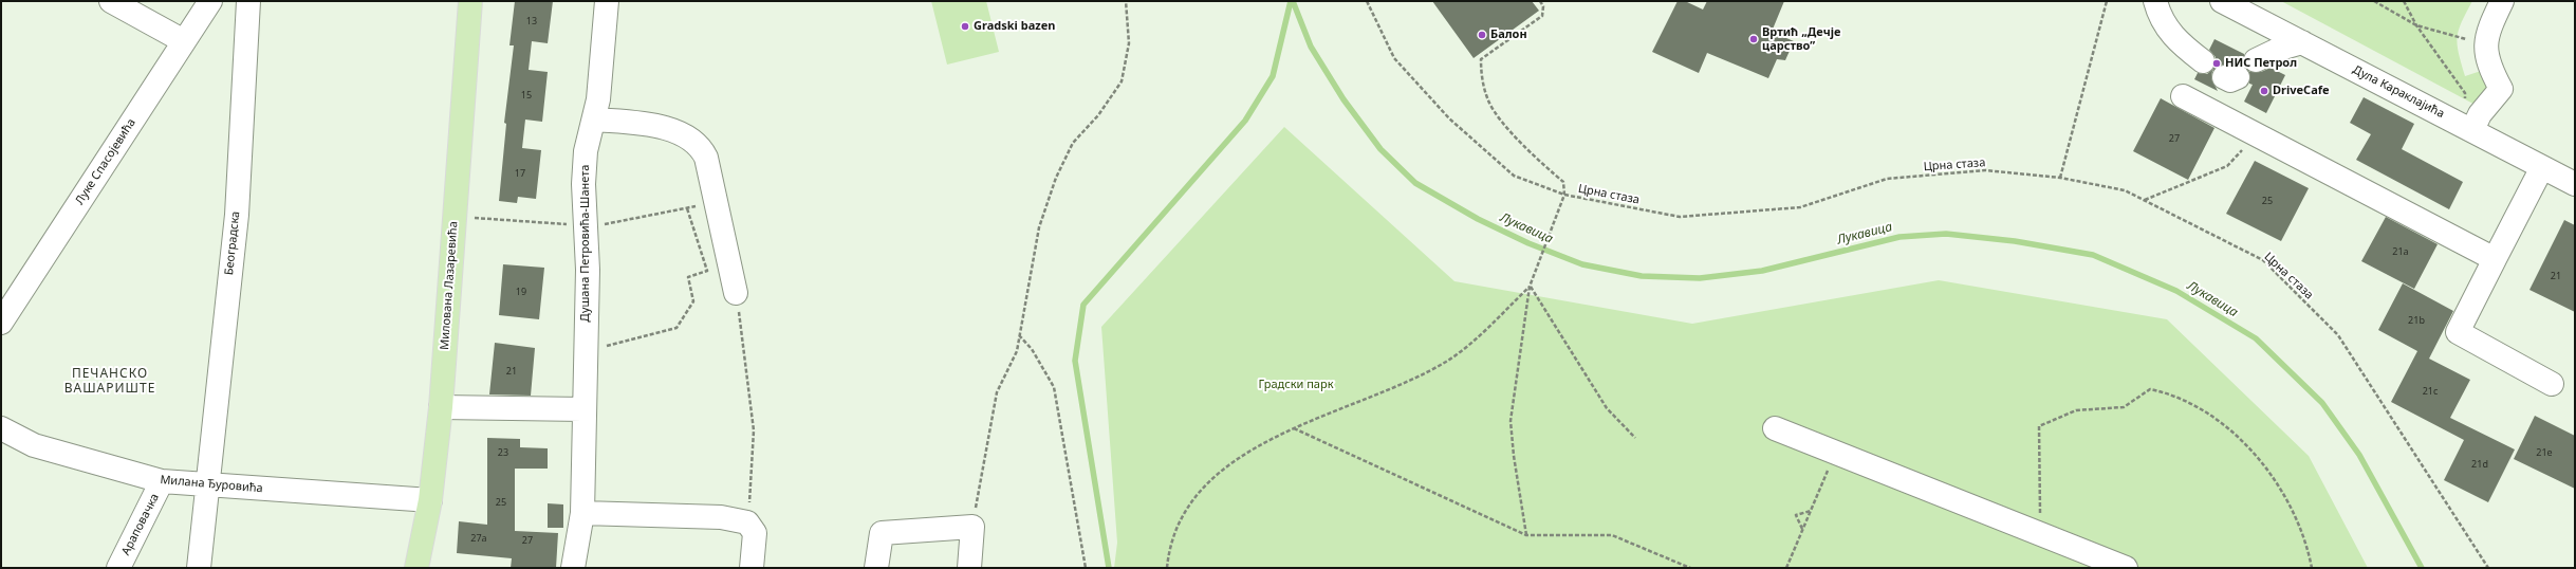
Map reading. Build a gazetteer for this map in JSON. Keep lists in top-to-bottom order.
{
  "streets": {
    "main road": ["Милована Лазаревића"],
    "street": [
      "Дула Караклајића",
      "Луке Спасојевића",
      "Београдска",
      "Душана Петровића-Шанета",
      "Милана Ђуровића",
      "Араповачка"
    ],
    "path": ["Црна стаза"]
  },
  "crossings": [
    ["Београдска", "Милана Ђуровића"],
    ["Милована Лазаревића", "Милана Ђуровића"],
    ["Милана Ђуровића", "Араповачка"]
  ],
  "districts": ["ПЕЧАНСКО ВАШАРИШТЕ"],
  "water": ["Лукавица"],
  "parks": ["Градски парк"],
  "places": [
    "Gradski bazen",
    "Балон",
    "Вртић „Дечје царство”",
    "НИС Петрол",
    "DriveCafe"
  ],
  "house_numbers": [
    "13",
    "15",
    "27",
    "17",
    "25",
    "21a",
    "21",
    "19",
    "21b",
    "21",
    "21c",
    "23",
    "21e",
    "21d",
    "25",
    "27a",
    "27"
  ]
}
